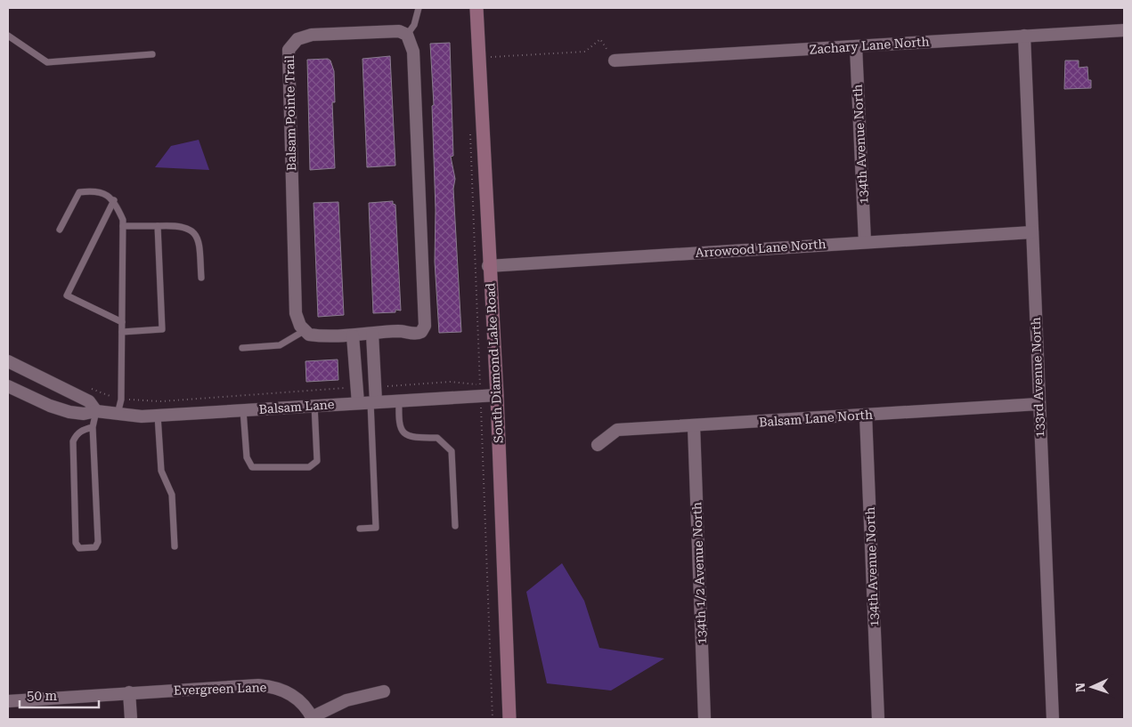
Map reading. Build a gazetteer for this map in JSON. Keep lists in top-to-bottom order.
{
  "streets": {
    "street": [
      "Zachary Lane North",
      "Balsam Pointe Trail",
      "134th Avenue North",
      "Arrowood Lane North",
      "South Diamond Lake Road",
      "133rd Avenue North",
      "Balsam Lane",
      "Balsam Lane North",
      "134th 1/2 Avenue North",
      "Evergreen Lane"
    ]
  },
  "crossings": [
    ["Zachary Lane North", "134th Avenue North"],
    ["Zachary Lane North", "133rd Avenue North"],
    ["134th Avenue North", "Arrowood Lane North"],
    ["134th Avenue North", "Balsam Lane North"],
    ["Arrowood Lane North", "South Diamond Lake Road"],
    ["Arrowood Lane North", "133rd Avenue North"],
    ["South Diamond Lake Road", "Balsam Lane"],
    ["133rd Avenue North", "Balsam Lane North"],
    ["Balsam Lane North", "134th 1/2 Avenue North"]
  ],
  "scale_bar": "50 m",
  "north": "left"
}
